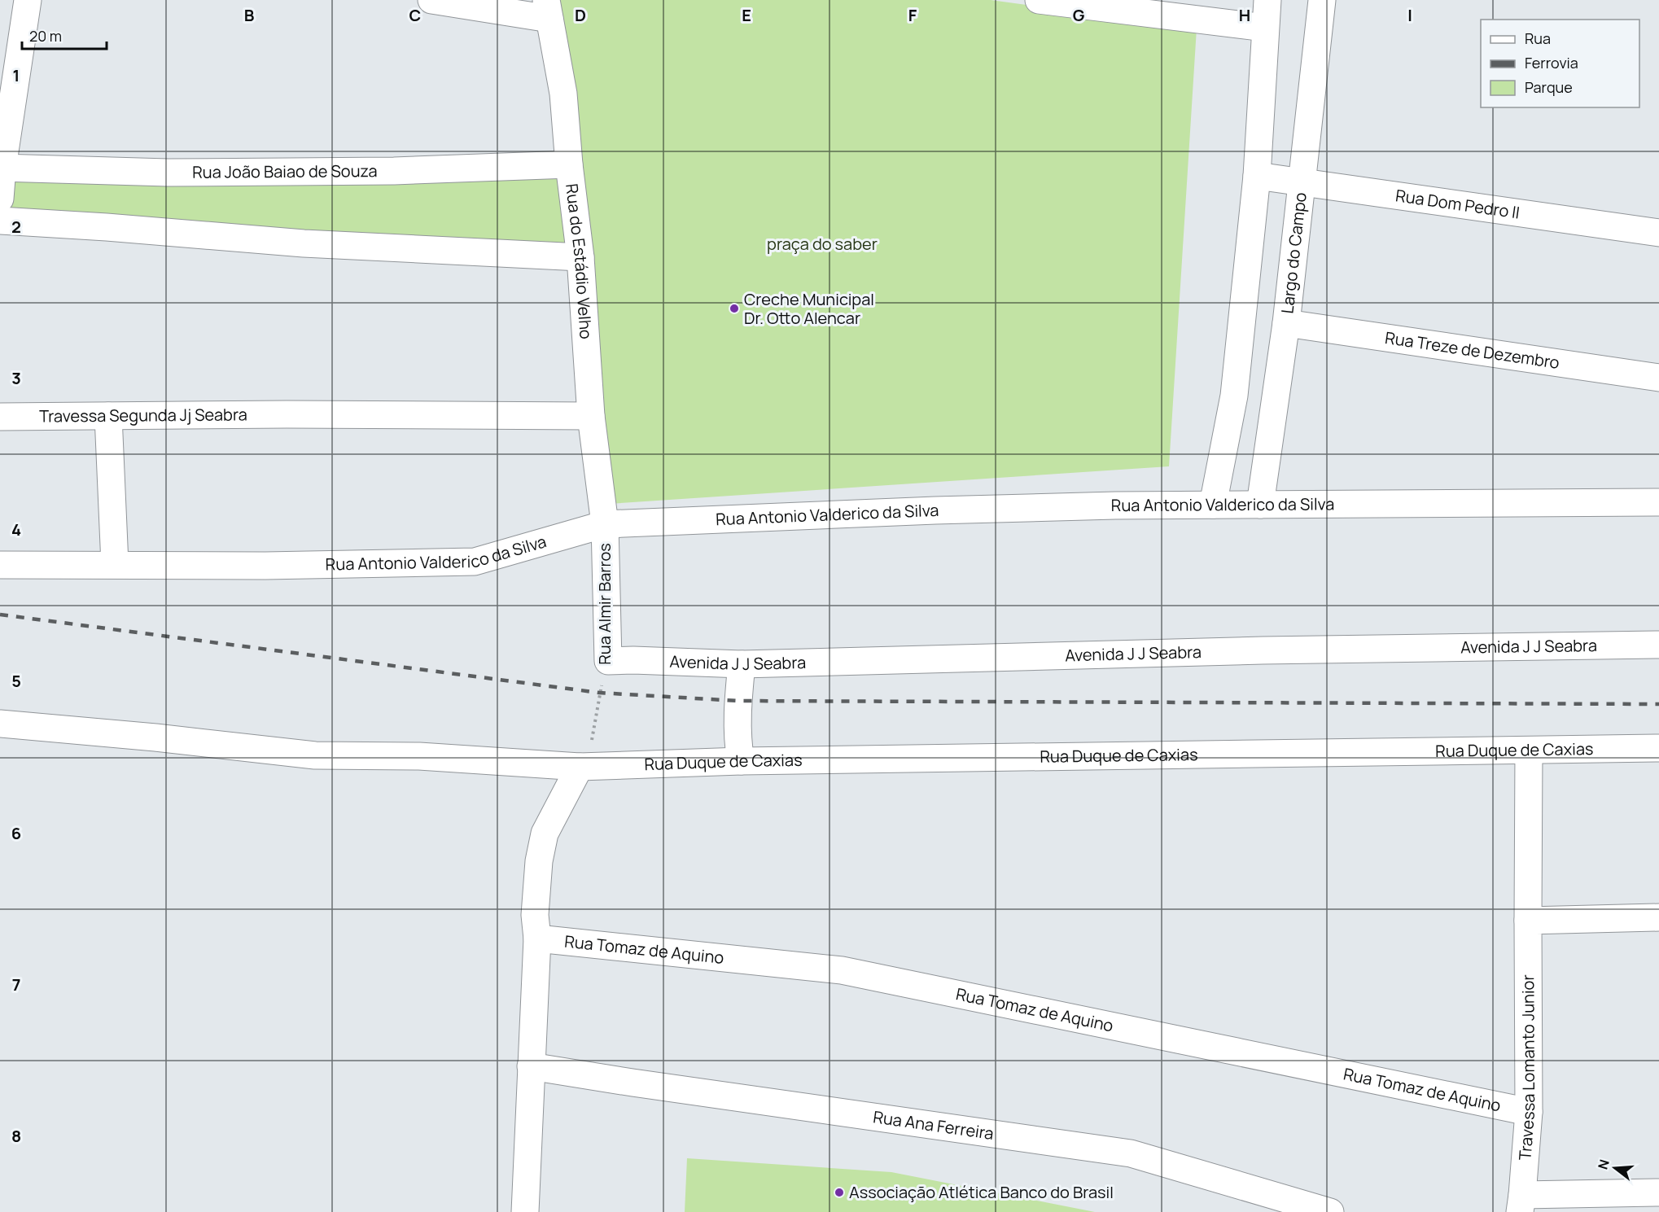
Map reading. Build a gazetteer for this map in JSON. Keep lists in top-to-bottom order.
{
  "streets": {
    "street": [
      "Rua João Baiao de Souza",
      "Rua Dom Pedro II",
      "Largo do Campo",
      "Rua do Estádio Velho",
      "Rua Treze de Dezembro",
      "Travessa Segunda Jj Seabra",
      "Rua Antonio Valderico da Silva",
      "Rua Almir Barros",
      "Avenida J J Seabra",
      "Rua Duque de Caxias",
      "Rua Tomaz de Aquino",
      "Travessa Lomanto Junior",
      "Rua Ana Ferreira"
    ]
  },
  "crossings": [
    ["Rua João Baiao de Souza", "Rua do Estádio Velho"],
    ["Rua Dom Pedro II", "Largo do Campo"],
    ["Largo do Campo", "Rua Treze de Dezembro"],
    ["Largo do Campo", "Rua Antonio Valderico da Silva"],
    ["Rua do Estádio Velho", "Travessa Segunda Jj Seabra"],
    ["Rua do Estádio Velho", "Rua Antonio Valderico da Silva"],
    ["Rua do Estádio Velho", "Rua Almir Barros"],
    ["Rua Antonio Valderico da Silva", "Rua Almir Barros"],
    ["Rua Almir Barros", "Avenida J J Seabra"],
    ["Rua Almir Barros", "Rua Duque de Caxias"],
    ["Rua Duque de Caxias", "Travessa Lomanto Junior"],
    ["Rua Tomaz de Aquino", "Travessa Lomanto Junior"]
  ],
  "parks": ["praça do saber"],
  "places": ["Creche Municipal Dr. Otto Alencar", "Associação Atlética Banco do Brasil"],
  "legend": ["Rua", "Ferrovia", "Parque"],
  "scale_bar": "20 m",
  "north": "left",
  "grid": {
    "columns": [
      "B",
      "C",
      "D",
      "E",
      "F",
      "G",
      "H",
      "I"
    ],
    "rows": [
      "1",
      "2",
      "3",
      "4",
      "5",
      "6",
      "7",
      "8"
    ]
  }
}
